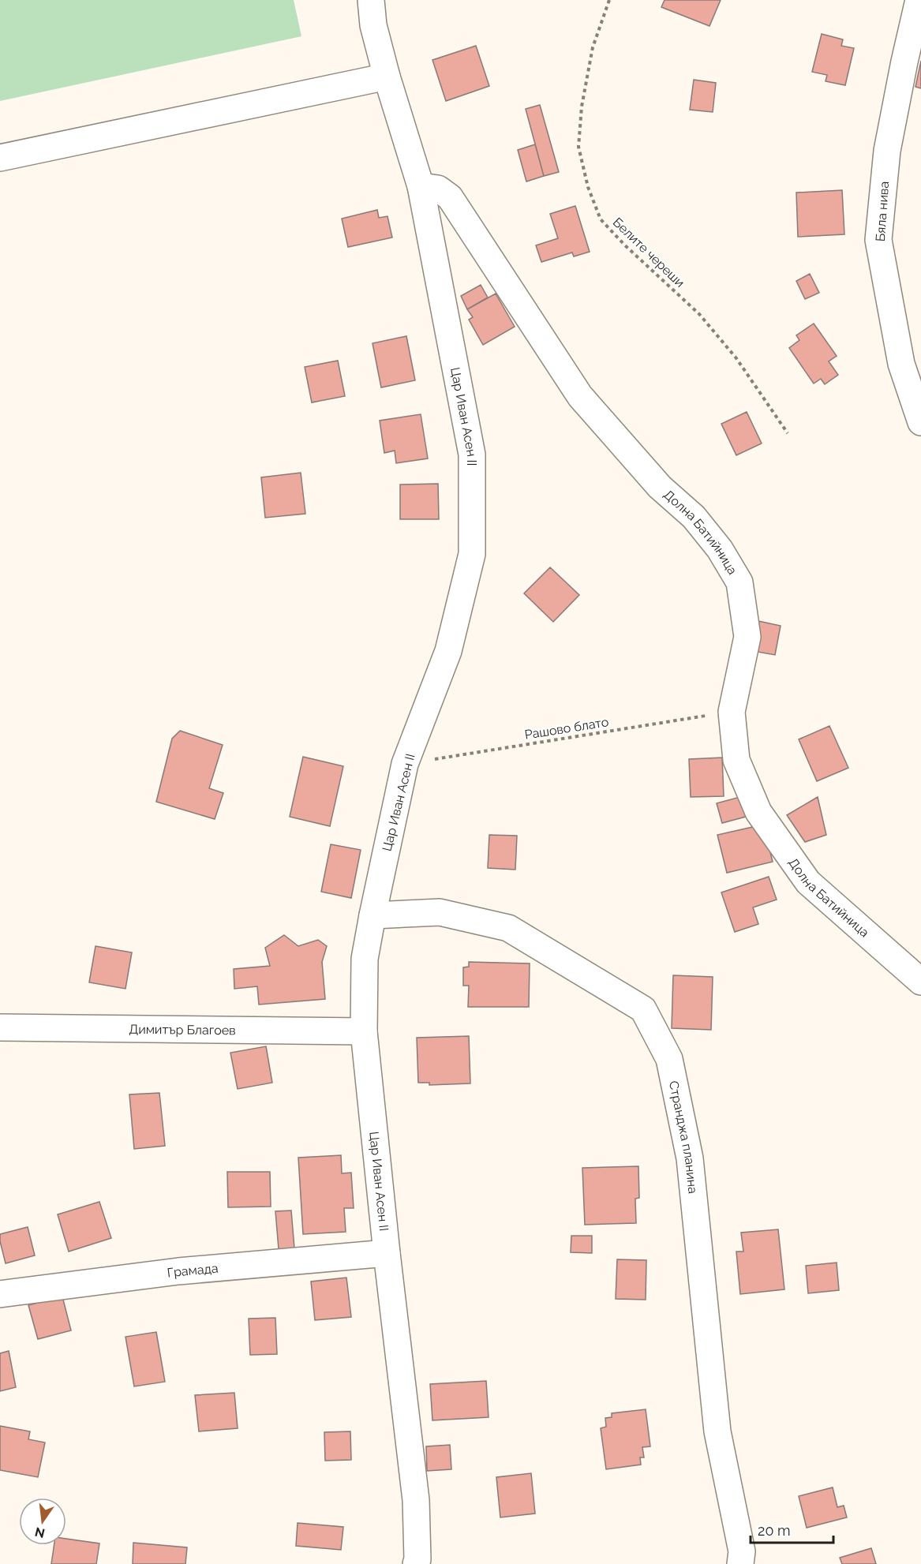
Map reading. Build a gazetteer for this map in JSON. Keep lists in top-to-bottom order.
{
  "streets": {
    "street": [
      "Бяла нива",
      "Цар Иван Асен II",
      "Долна Батийница",
      "Димитър Благоев",
      "Странджа планина",
      "Грамада"
    ],
    "path": ["Белите череши", "Рашово блато"]
  },
  "crossings": [
    ["Цар Иван Асен II", "Долна Батийница"],
    ["Цар Иван Асен II", "Рашово блато"],
    ["Цар Иван Асен II", "Димитър Благоев"],
    ["Цар Иван Асен II", "Странджа планина"],
    ["Цар Иван Асен II", "Грамада"],
    ["Долна Батийница", "Рашово блато"]
  ],
  "scale_bar": "20 m",
  "north": "bottom"
}
